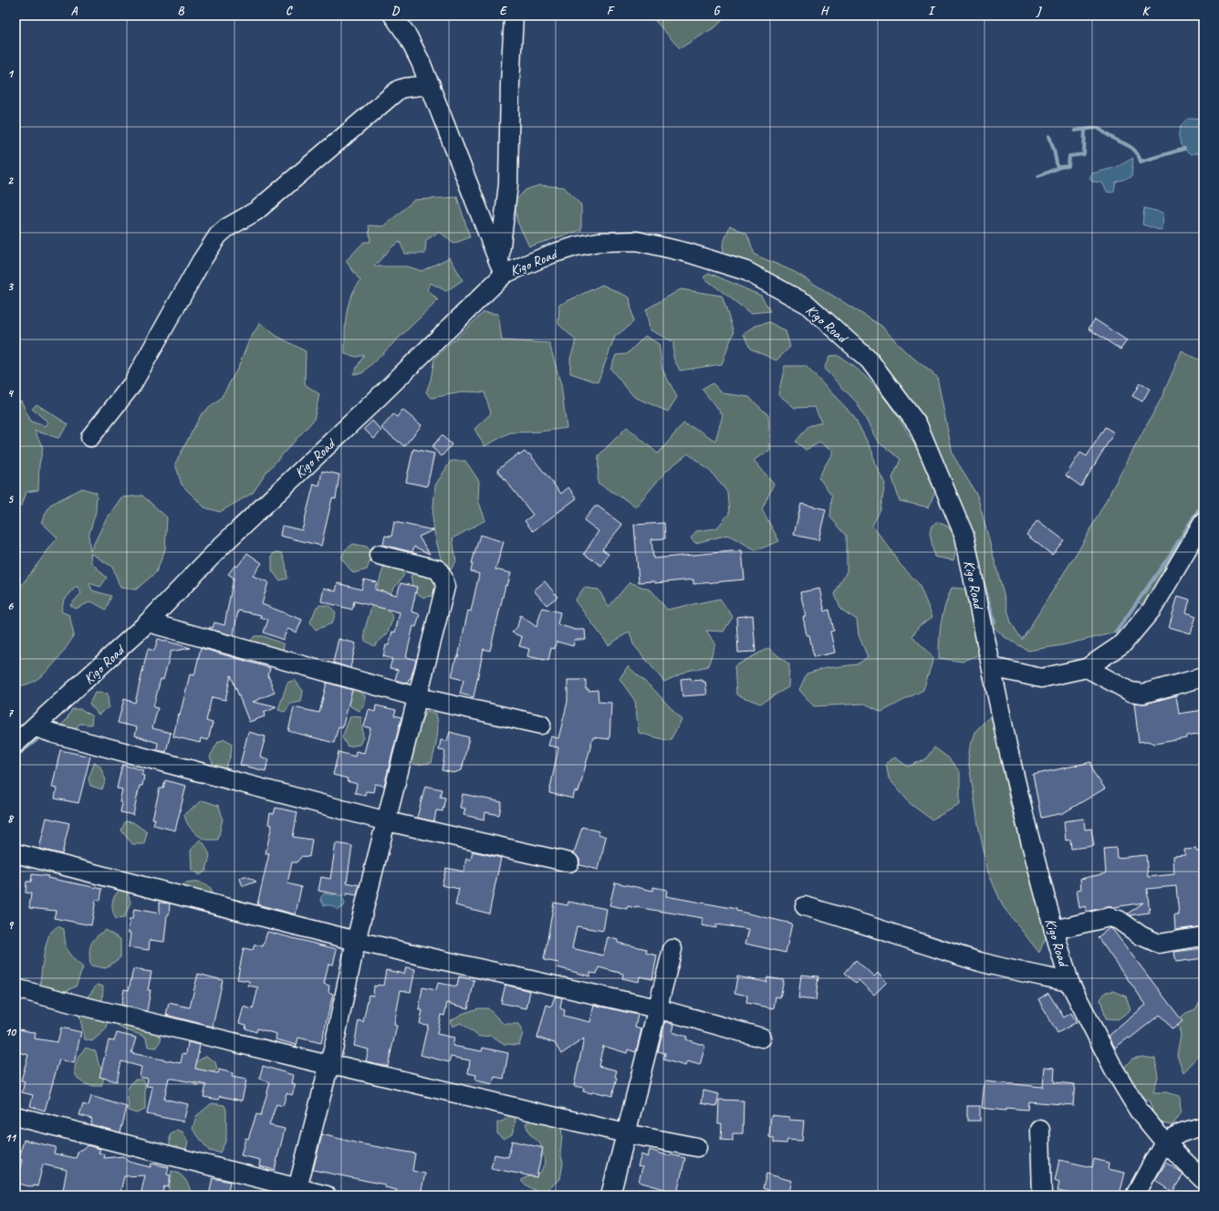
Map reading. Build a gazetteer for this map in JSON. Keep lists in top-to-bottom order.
{
  "streets": {
    "street": ["Kigo Road"]
  },
  "grid": {
    "columns": [
      "A",
      "B",
      "C",
      "D",
      "E",
      "F",
      "G",
      "H",
      "I",
      "J",
      "K"
    ],
    "rows": [
      "1",
      "2",
      "3",
      "4",
      "5",
      "6",
      "7",
      "8",
      "9",
      "10",
      "11"
    ]
  }
}
